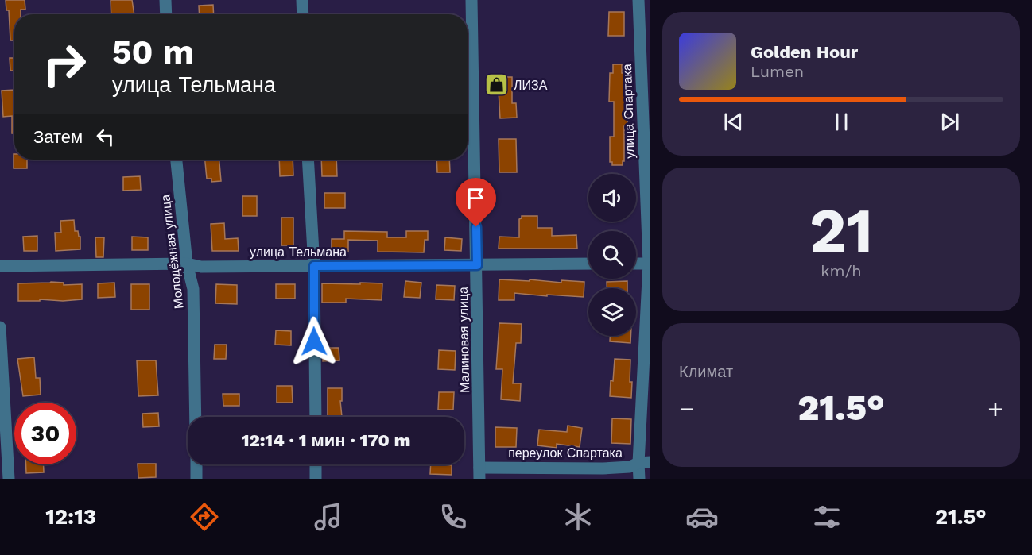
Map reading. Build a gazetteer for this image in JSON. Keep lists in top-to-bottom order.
{
  "streets": {
    "street": [
      "улица Спартака",
      "Молодёжная улица",
      "улица Тельмана",
      "Малиновая улица",
      "переулок Спартака"
    ]
  },
  "crossings": [
    ["улица Спартака", "переулок Спартака"],
    ["Молодёжная улица", "улица Тельмана"],
    ["улица Тельмана", "Малиновая улица"],
    ["Малиновая улица", "переулок Спартака"]
  ],
  "places": {
    "shop": ["ЛИЗА"]
  },
  "page": {
    "turn": ["50 m", "улица Тельмана"],
    "song": ["Golden Hour", "Lumen"],
    "then": "Затем",
    "tile": [
      ["21", "km/h"],
      "Климат"
    ],
    "heat": ["−", "21.5°", "+"],
    "limit": "30",
    "trip": "12:14 · 1 мин · 170 m",
    "tabs": ["12:13", "21.5°"]
  }
}
